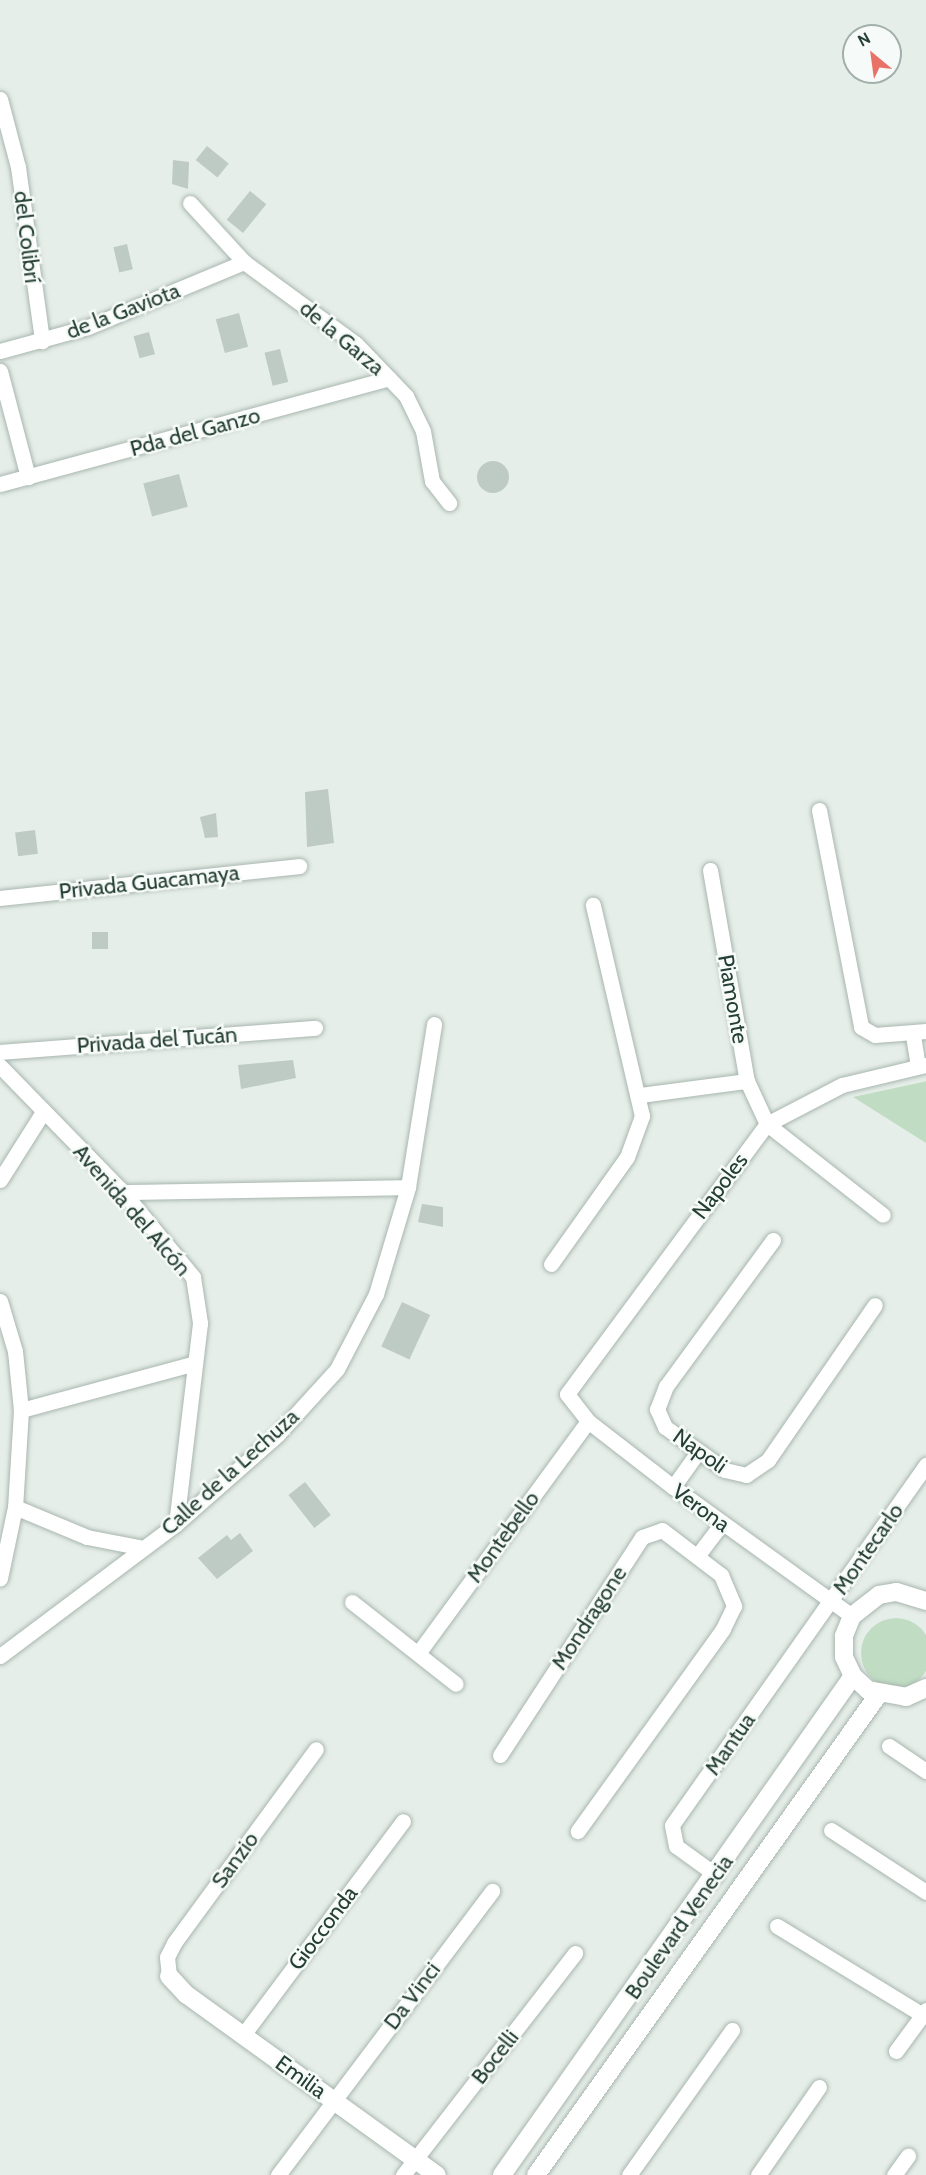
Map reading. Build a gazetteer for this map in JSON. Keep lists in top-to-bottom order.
{
  "streets": {
    "street": [
      "del Colibrí",
      "de la Gaviota",
      "de la Garza",
      "Pda del Ganzo",
      "Privada Guacamaya",
      "Piamonte",
      "Privada del Tucán",
      "Napoles",
      "Avenida del Alcón",
      "Napoli",
      "Calle de la Lechuza",
      "Verona",
      "Montebello",
      "Montecarlo",
      "Mondragone",
      "Mantua",
      "Sanzio",
      "Boulevard Venecia",
      "Giocconda",
      "Da Vinci",
      "Bocelli",
      "Emilia"
    ]
  },
  "crossings": [
    ["del Colibrí", "de la Gaviota"],
    ["de la Gaviota", "de la Garza"],
    ["de la Garza", "Pda del Ganzo"],
    ["Piamonte", "Napoles"],
    ["Napoles", "Verona"],
    ["Avenida del Alcón", "Calle de la Lechuza"],
    ["Verona", "Montebello"],
    ["Verona", "Montecarlo"],
    ["Verona", "Mantua"],
    ["Montecarlo", "Mantua"],
    ["Mantua", "Boulevard Venecia"],
    ["Sanzio", "Emilia"],
    ["Giocconda", "Emilia"],
    ["Da Vinci", "Emilia"],
    ["Bocelli", "Emilia"]
  ],
  "north": "top left"
}
